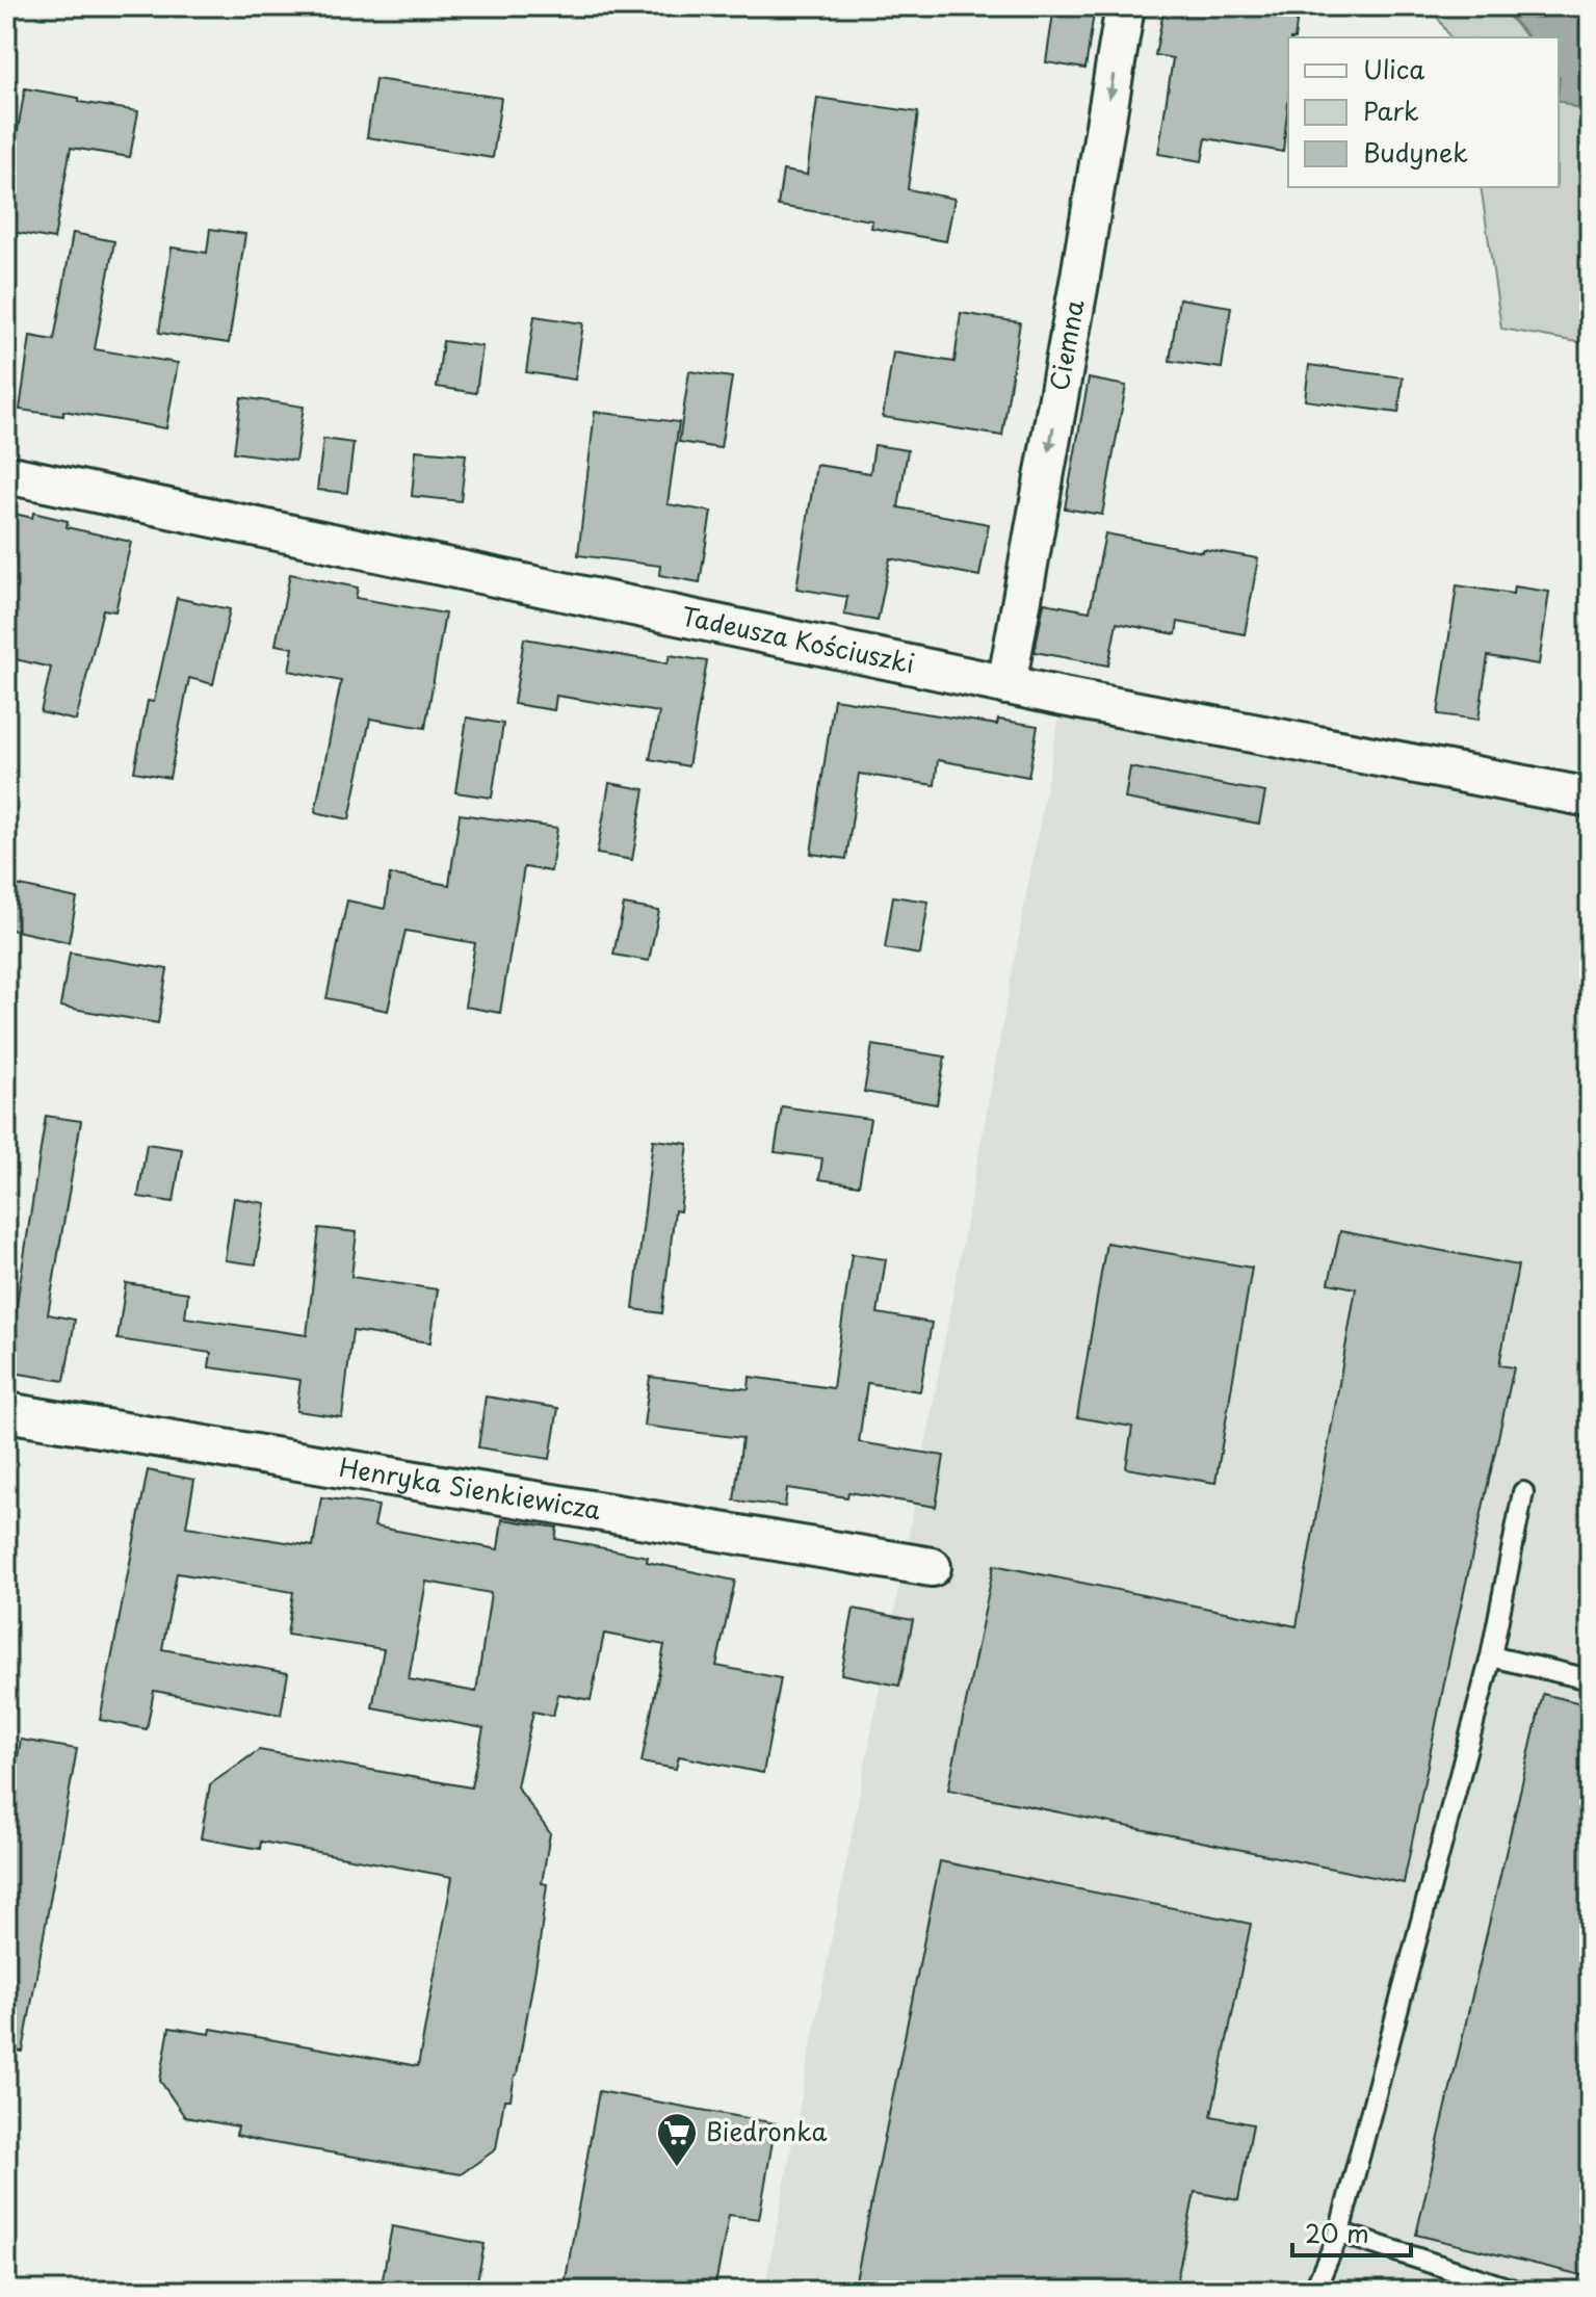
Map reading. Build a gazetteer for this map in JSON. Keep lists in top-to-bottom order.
{
  "streets": {
    "street": ["Ciemna", "Tadeusza Kościuszki", "Henryka Sienkiewicza"]
  },
  "crossings": [
    ["Ciemna", "Tadeusza Kościuszki"]
  ],
  "one_way": ["Ciemna"],
  "places": {
    "supermarket": ["Biedronka"]
  },
  "legend": ["Ulica", "Park", "Budynek"],
  "scale_bar": "20 m"
}
